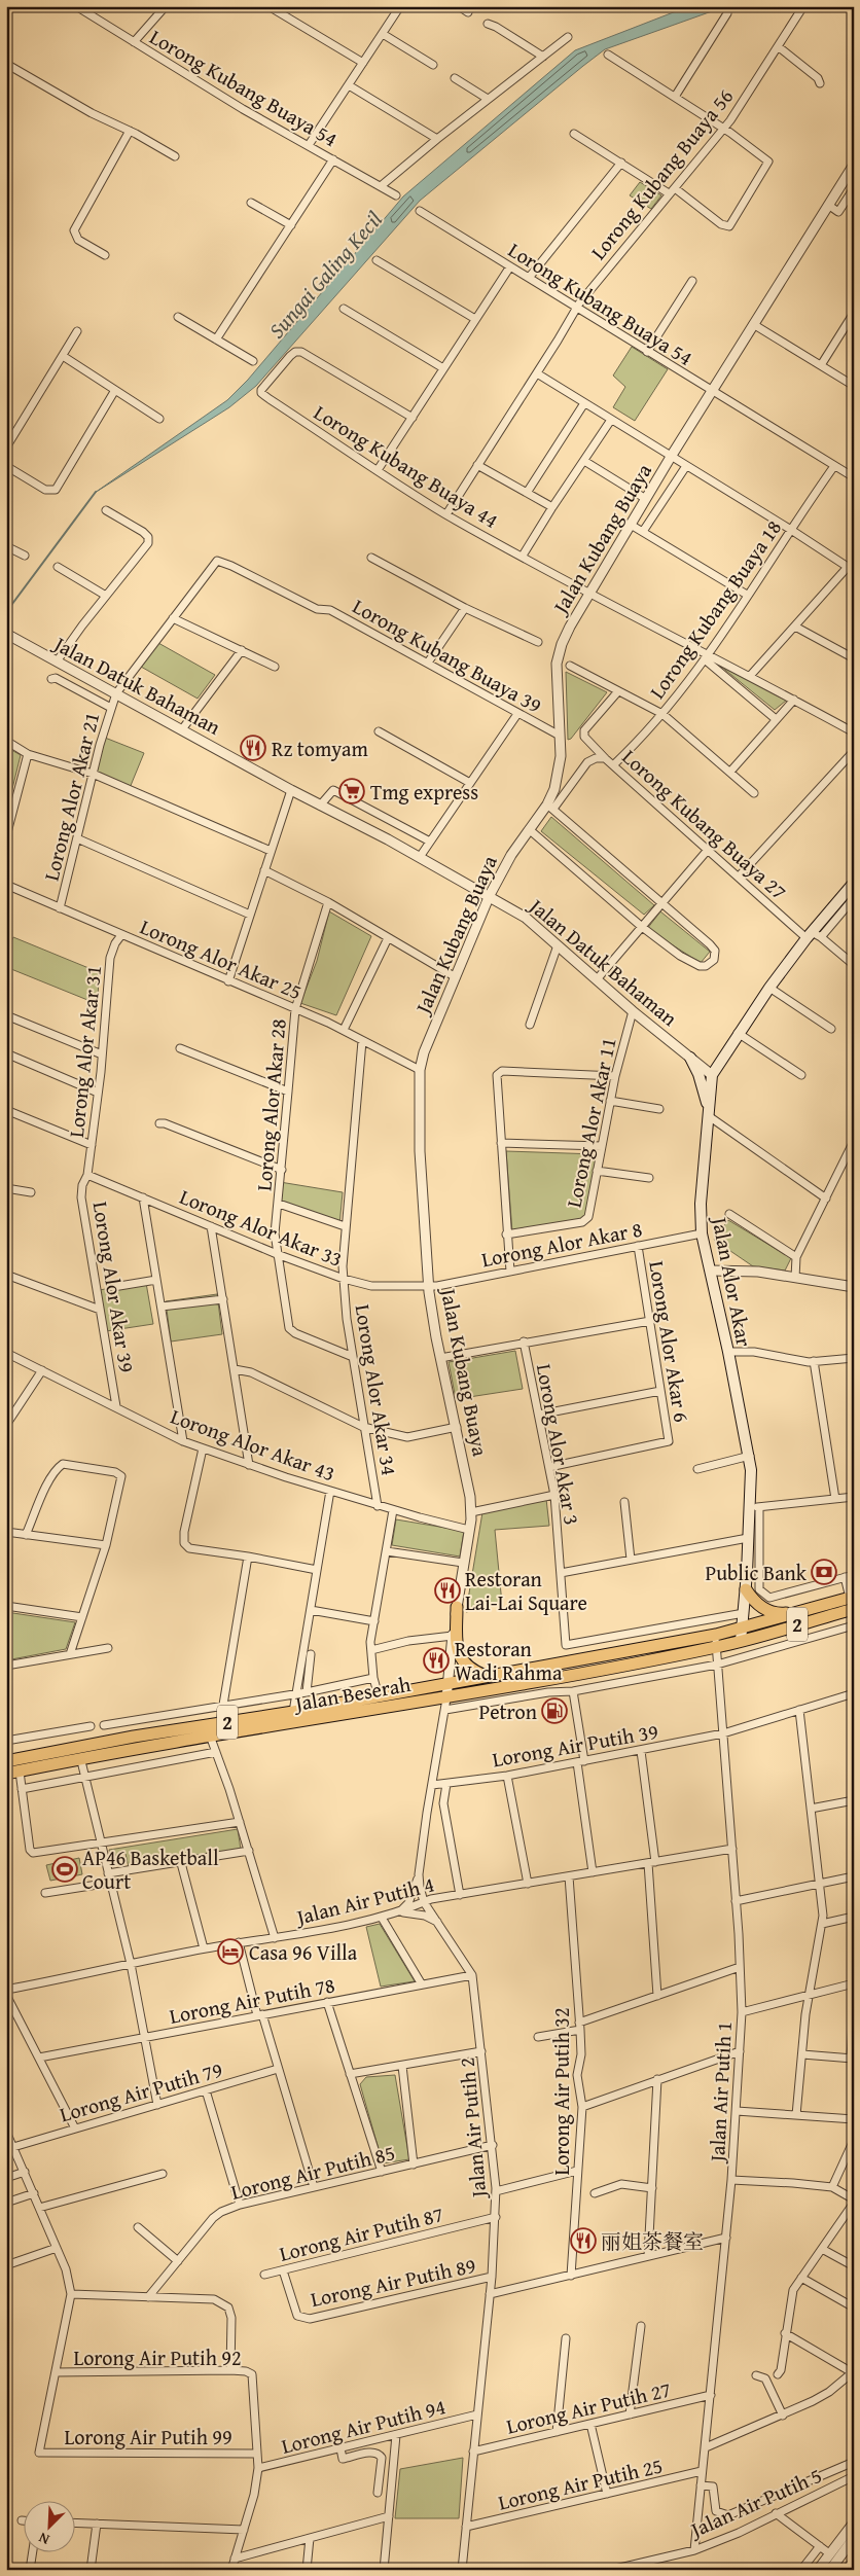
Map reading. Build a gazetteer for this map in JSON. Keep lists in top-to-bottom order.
{
  "streets": {
    "highway": ["2", "Jalan Beserah"],
    "main road": ["Jalan Alor Akar"],
    "street": [
      "Lorong Kubang Buaya 54",
      "Lorong Kubang Buaya 56",
      "Lorong Kubang Buaya 44",
      "Jalan Kubang Buaya",
      "Lorong Kubang Buaya 18",
      "Lorong Kubang Buaya 39",
      "Jalan Datuk Bahaman",
      "Lorong Alor Akar 21",
      "Lorong Kubang Buaya 27",
      "Lorong Alor Akar 25",
      "Lorong Alor Akar 31",
      "Lorong Alor Akar 28",
      "Lorong Alor Akar 11",
      "Lorong Alor Akar 33",
      "Lorong Alor Akar 8",
      "Lorong Alor Akar 39",
      "Lorong Alor Akar 6",
      "Lorong Alor Akar 34",
      "Lorong Alor Akar 43",
      "Lorong Alor Akar 3",
      "Lorong Air Putih 39",
      "Jalan Air Putih 4",
      "Lorong Air Putih 78",
      "Lorong Air Putih 79",
      "Lorong Air Putih 32",
      "Jalan Air Putih 1",
      "Jalan Air Putih 2",
      "Lorong Air Putih 85",
      "Lorong Air Putih 87",
      "Lorong Air Putih 89",
      "Lorong Air Putih 92",
      "Lorong Air Putih 27",
      "Lorong Air Putih 94",
      "Lorong Air Putih 99",
      "Lorong Air Putih 25",
      "Jalan Air Putih 5"
    ]
  },
  "crossings": [
    ["Lorong Kubang Buaya 54", "Lorong Kubang Buaya 56"],
    ["Lorong Kubang Buaya 54", "Jalan Kubang Buaya"],
    ["Lorong Kubang Buaya 54", "Lorong Kubang Buaya 18"],
    ["Lorong Kubang Buaya 56", "Lorong Kubang Buaya 44"],
    ["Lorong Kubang Buaya 44", "Jalan Kubang Buaya"],
    ["Lorong Kubang Buaya 44", "Lorong Kubang Buaya 18"],
    ["Jalan Kubang Buaya", "Lorong Kubang Buaya 39"],
    ["Jalan Kubang Buaya", "Jalan Datuk Bahaman"],
    ["Jalan Kubang Buaya", "Lorong Alor Akar 25"],
    ["Jalan Kubang Buaya", "Lorong Alor Akar 33"],
    ["Jalan Kubang Buaya", "Lorong Alor Akar 8"],
    ["Jalan Kubang Buaya", "Lorong Alor Akar 43"],
    ["Jalan Kubang Buaya", "Jalan Beserah"],
    ["Jalan Kubang Buaya", "Jalan Air Putih 2"],
    ["Lorong Kubang Buaya 18", "Lorong Kubang Buaya 27"],
    ["Lorong Kubang Buaya 39", "Lorong Alor Akar 21"],
    ["Jalan Datuk Bahaman", "Lorong Alor Akar 21"],
    ["Jalan Datuk Bahaman", "Lorong Alor Akar 11"],
    ["Jalan Datuk Bahaman", "Jalan Alor Akar"],
    ["Lorong Alor Akar 21", "Lorong Alor Akar 25"],
    ["Lorong Kubang Buaya 27", "Jalan Alor Akar"],
    ["Lorong Alor Akar 25", "Lorong Alor Akar 31"],
    ["Lorong Alor Akar 25", "Lorong Alor Akar 28"],
    ["Lorong Alor Akar 25", "Lorong Alor Akar 34"],
    ["Lorong Alor Akar 31", "Lorong Alor Akar 33"],
    ["Lorong Alor Akar 31", "Lorong Alor Akar 39"],
    ["Lorong Alor Akar 28", "Lorong Alor Akar 33"],
    ["Lorong Alor Akar 28", "Lorong Alor Akar 34"],
    ["Lorong Alor Akar 33", "Lorong Alor Akar 8"],
    ["Lorong Alor Akar 33", "Lorong Alor Akar 39"],
    ["Lorong Alor Akar 33", "Lorong Alor Akar 34"],
    ["Lorong Alor Akar 8", "Jalan Alor Akar"],
    ["Lorong Alor Akar 8", "Lorong Alor Akar 6"],
    ["Jalan Alor Akar", "Lorong Alor Akar 3"],
    ["Jalan Alor Akar", "Jalan Beserah"],
    ["Lorong Alor Akar 39", "Lorong Alor Akar 43"],
    ["Lorong Alor Akar 6", "Lorong Alor Akar 3"],
    ["Lorong Alor Akar 34", "Lorong Alor Akar 43"],
    ["Jalan Beserah", "Jalan Air Putih 1"],
    ["Jalan Beserah", "Jalan Air Putih 2"],
    ["Lorong Air Putih 39", "Jalan Air Putih 1"],
    ["Lorong Air Putih 39", "Jalan Air Putih 2"],
    ["Jalan Air Putih 4", "Lorong Air Putih 32"],
    ["Jalan Air Putih 4", "Jalan Air Putih 1"],
    ["Jalan Air Putih 4", "Jalan Air Putih 2"],
    ["Lorong Air Putih 78", "Jalan Air Putih 2"],
    ["Jalan Air Putih 1", "Lorong Air Putih 27"],
    ["Jalan Air Putih 1", "Lorong Air Putih 25"],
    ["Jalan Air Putih 1", "Jalan Air Putih 5"],
    ["Jalan Air Putih 2", "Lorong Air Putih 85"],
    ["Jalan Air Putih 2", "Lorong Air Putih 87"],
    ["Jalan Air Putih 2", "Lorong Air Putih 89"],
    ["Jalan Air Putih 2", "Lorong Air Putih 27"],
    ["Jalan Air Putih 2", "Lorong Air Putih 94"],
    ["Jalan Air Putih 2", "Lorong Air Putih 25"],
    ["Lorong Air Putih 87", "Lorong Air Putih 89"],
    ["Lorong Air Putih 92", "Lorong Air Putih 99"]
  ],
  "water": ["Sungai Galing Kecil"],
  "places": {
    "restaurant": [
      "Rz tomyam",
      "Restoran Lai-Lai Square",
      "Restoran Wadi Rahma",
      "丽姐茶餐室"
    ],
    "supermarket": ["Tmg express"],
    "bank": ["Public Bank"],
    "fuel station": ["Petron"],
    "sports": ["AP46 Basketball Court"],
    "hotel": ["Casa 96 Villa"]
  },
  "north": "bottom left"
}
